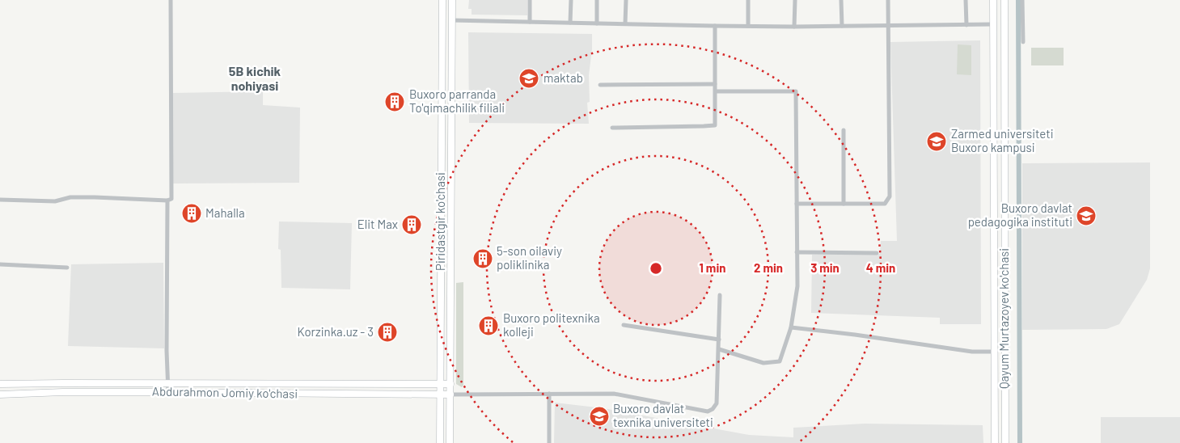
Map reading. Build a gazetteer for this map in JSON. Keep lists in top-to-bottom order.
{
  "streets": {
    "street": ["Piridastgir ko'chasi", "Qayum Murtazoyev ko'chasi", "Abdurahmon Jomiy ko'chasi"]
  },
  "crossings": [
    ["Piridastgir ko'chasi", "Abdurahmon Jomiy ko'chasi"]
  ],
  "districts": ["5B kichik nohiyasi"],
  "places": {
    "school or university": [
      "maktab",
      "Zarmed universiteti Buxoro kampusi",
      "Buxoro davlat pedagogika instituti",
      "Buxoro davlat texnika universiteti"
    ],
    "building": [
      "Buxoro parranda To'qimachilik filiali",
      "Mahalla",
      "Elit Max",
      "5-son oilaviy poliklinika",
      "Buxoro politexnika kolleji",
      "Korzinka.uz - 3"
    ]
  },
  "rings": [
    "1 min",
    "2 min",
    "3 min",
    "4 min"
  ]
}
